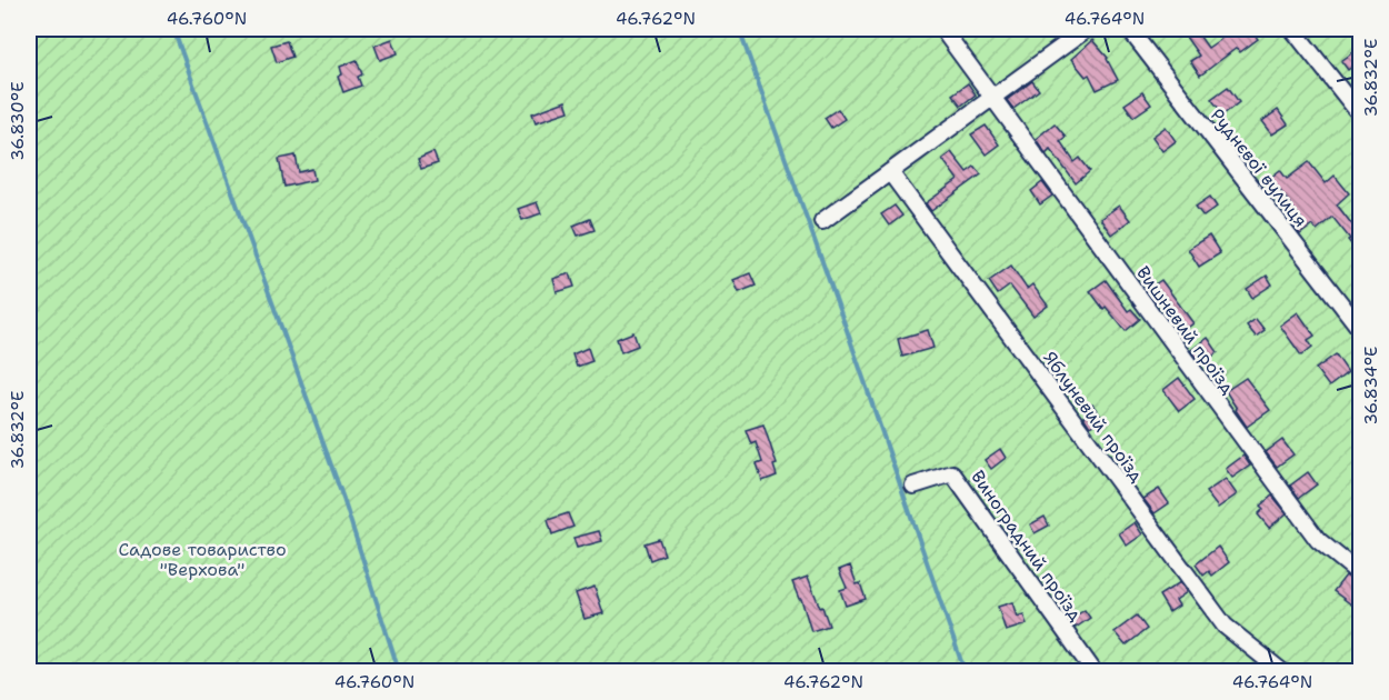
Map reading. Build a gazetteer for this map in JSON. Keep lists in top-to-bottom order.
{
  "streets": {
    "street": [
      "Руднєвої вулиця",
      "Вишневий проїзд",
      "Яблуневий проїзд",
      "Виноградний проїзд"
    ]
  },
  "parks": ["Садове товариство \"Верхова\""],
  "coordinates": [
    "46.760°N",
    "46.762°N",
    "46.764°N",
    "36.832°E",
    "36.830°E",
    "36.834°E"
  ]
}
